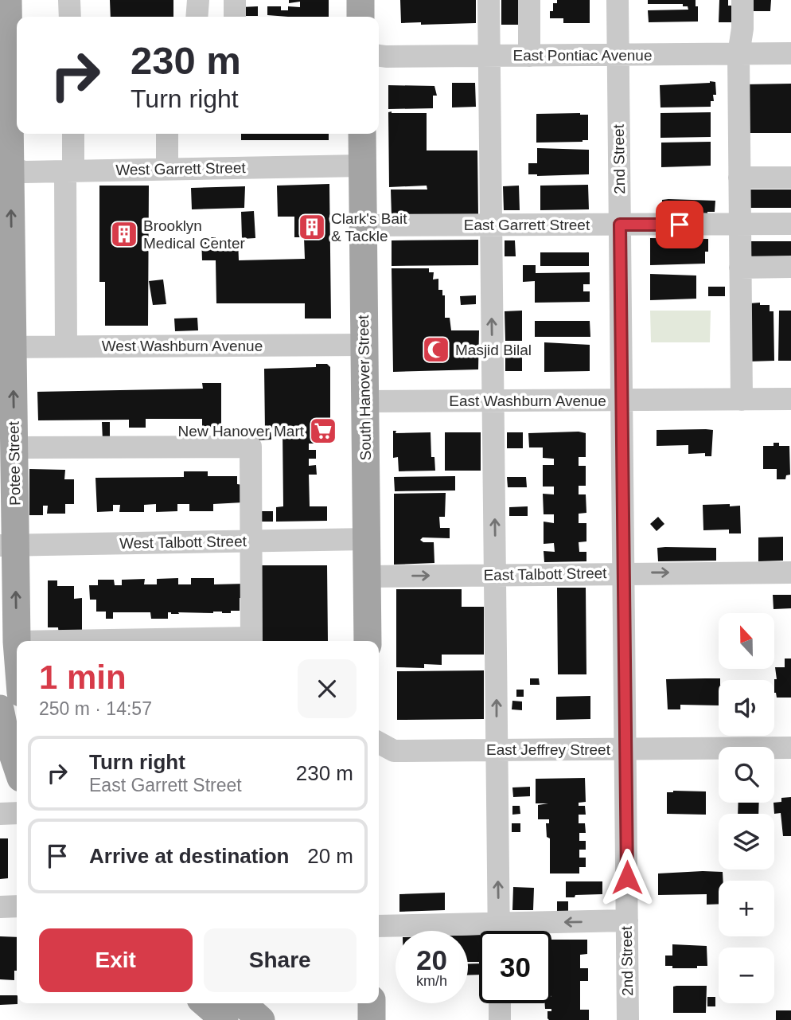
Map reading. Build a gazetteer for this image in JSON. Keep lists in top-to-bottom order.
{
  "streets": {
    "main road": ["South Hanover Street", "Potee Street"],
    "street": [
      "East Pontiac Avenue",
      "2nd Street",
      "West Garrett Street",
      "East Garrett Street",
      "West Washburn Avenue",
      "East Washburn Avenue",
      "West Talbott Street",
      "East Talbott Street",
      "East Jeffrey Street"
    ]
  },
  "crossings": [
    ["East Pontiac Avenue", "2nd Street"],
    ["2nd Street", "East Garrett Street"],
    ["2nd Street", "East Washburn Avenue"],
    ["2nd Street", "East Talbott Street"],
    ["2nd Street", "East Jeffrey Street"],
    ["West Garrett Street", "South Hanover Street"],
    ["West Garrett Street", "Potee Street"],
    ["East Garrett Street", "South Hanover Street"],
    ["West Washburn Avenue", "South Hanover Street"],
    ["West Washburn Avenue", "Potee Street"],
    ["South Hanover Street", "East Washburn Avenue"],
    ["South Hanover Street", "West Talbott Street"],
    ["South Hanover Street", "East Talbott Street"],
    ["Potee Street", "West Talbott Street"]
  ],
  "one_way": ["Potee Street", "East Talbott Street"],
  "places": {
    "building": ["Clark's Bait & Tackle", "Brooklyn Medical Center"],
    "mosque": ["Masjid Bilal"],
    "supermarket": ["New Hanover Mart"]
  },
  "north": "top",
  "page": {
    "turn": ["230 m", "Turn right"],
    "map_buttons": ["+", "−"],
    "heading": ["1 min", "250 m · 14:57"],
    "list": [
      {
        "name": "Turn right",
        "note": "East Garrett Street",
        "value": "230 m"
      },
      {
        "name": "Arrive at destination",
        "value": "20 m"
      }
    ],
    "buttons": ["Exit", "Share"],
    "speed": "20 km/h",
    "limit": "30"
  }
}
